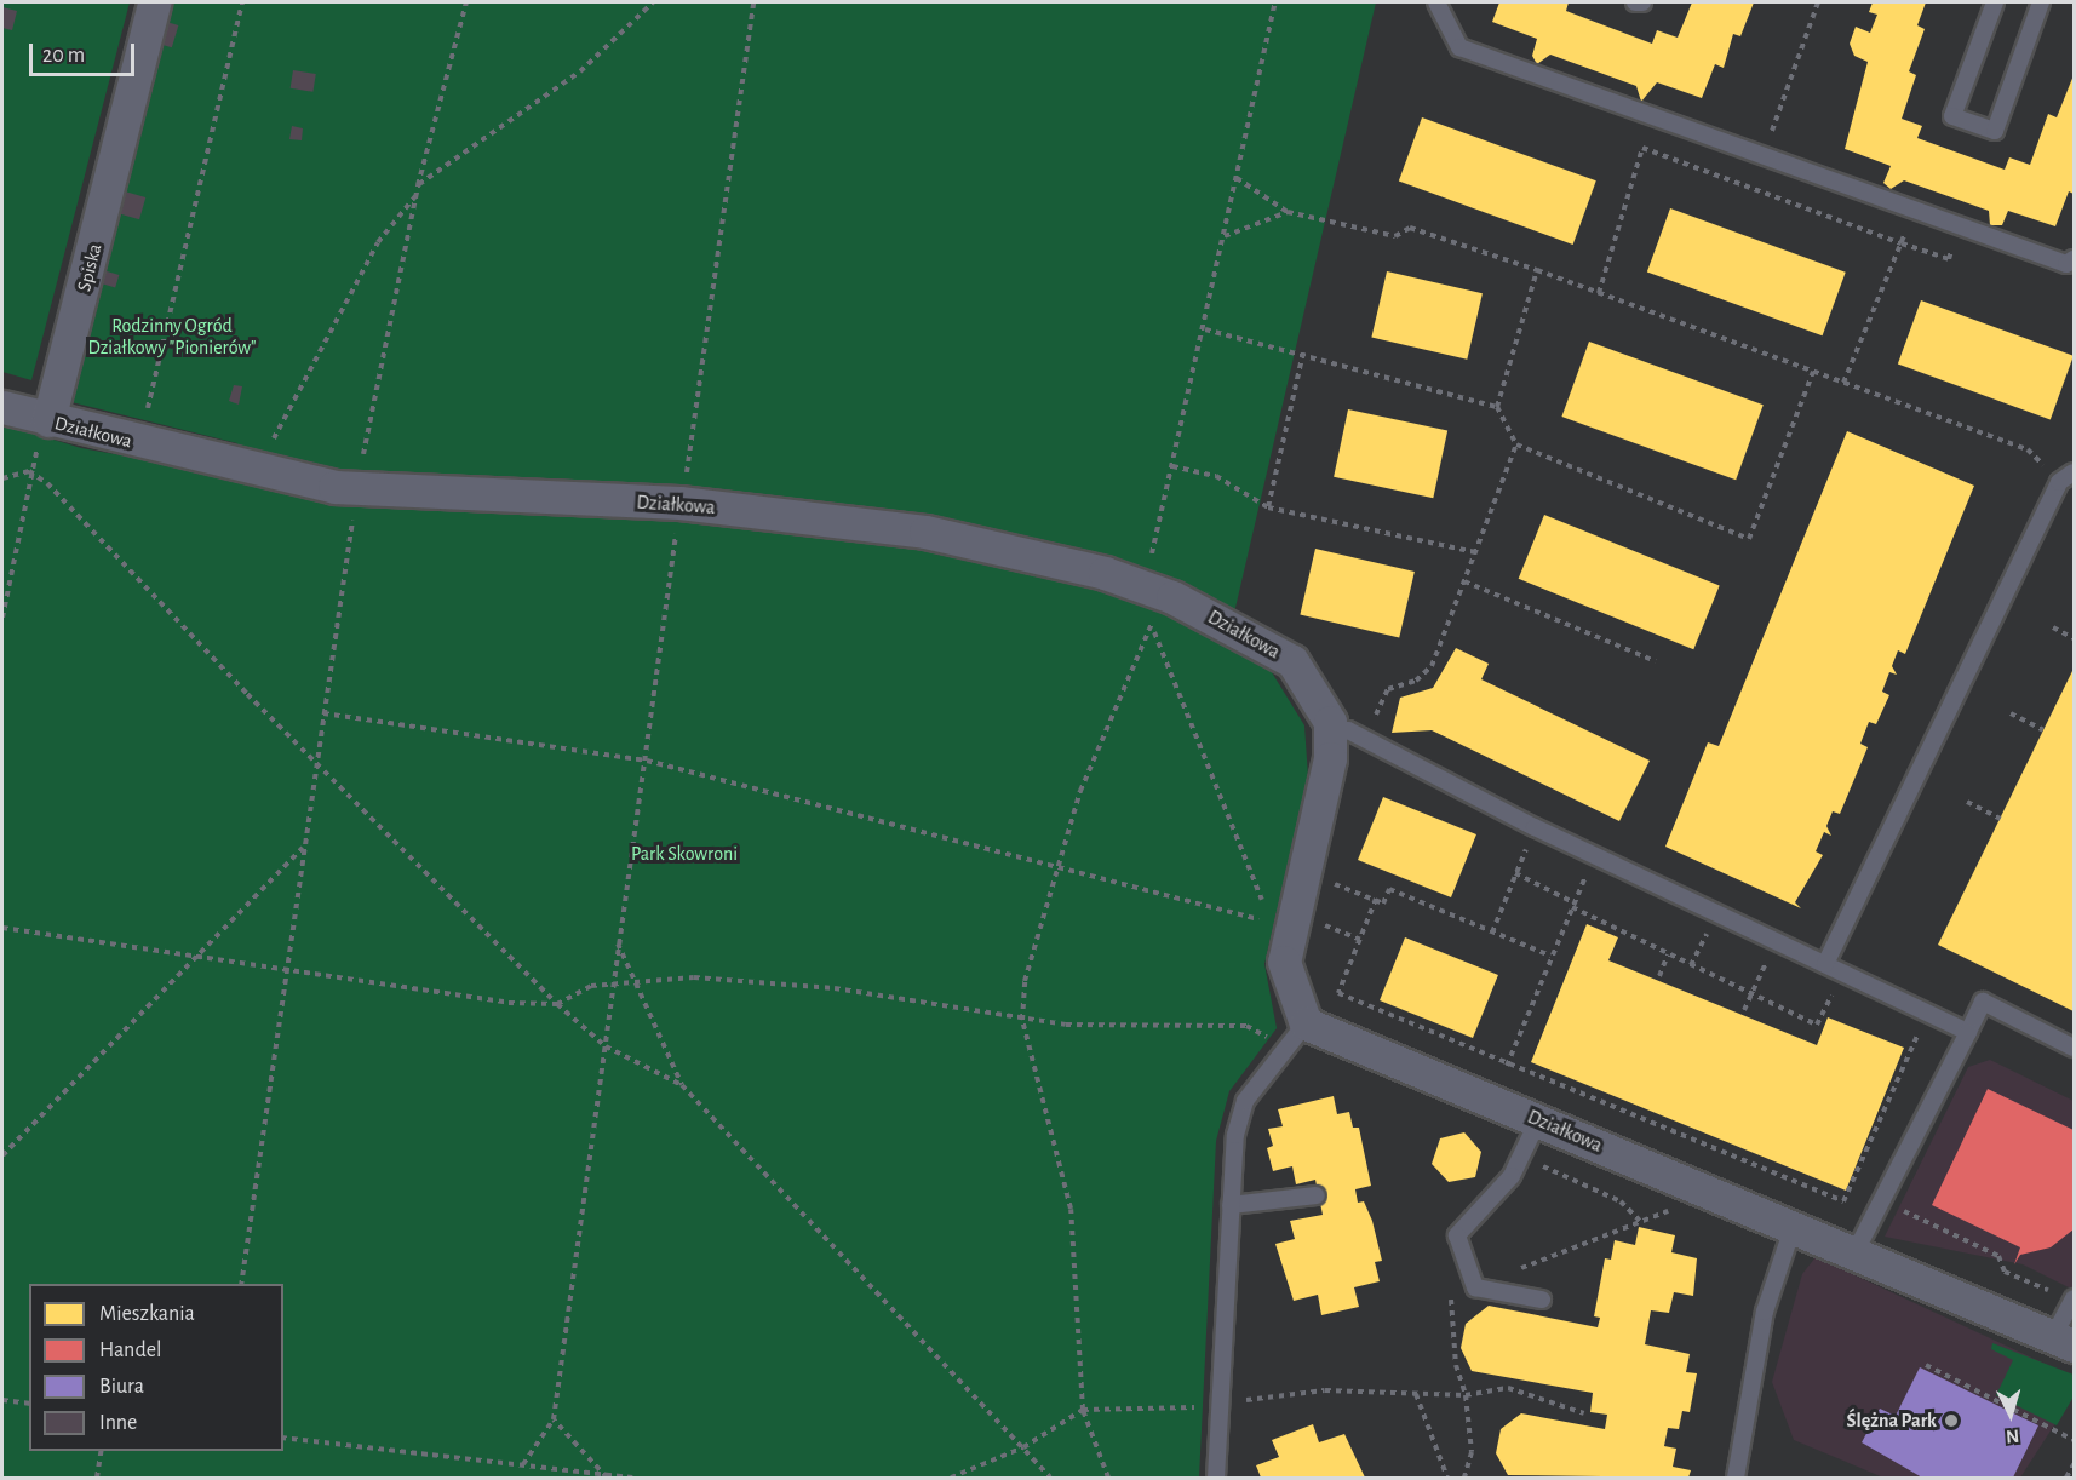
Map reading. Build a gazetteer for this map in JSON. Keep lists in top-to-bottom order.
{
  "streets": {
    "street": ["Spiska", "Działkowa"]
  },
  "crossings": [
    ["Spiska", "Działkowa"]
  ],
  "parks": ["Rodzinny Ogród Działkowy \"Pionierów\"", "Park Skowroni"],
  "places": ["Ślężna Park"],
  "legend": [
    "Mieszkania",
    "Handel",
    "Biura",
    "Inne"
  ],
  "scale_bar": "20 m",
  "north": "bottom"
}
